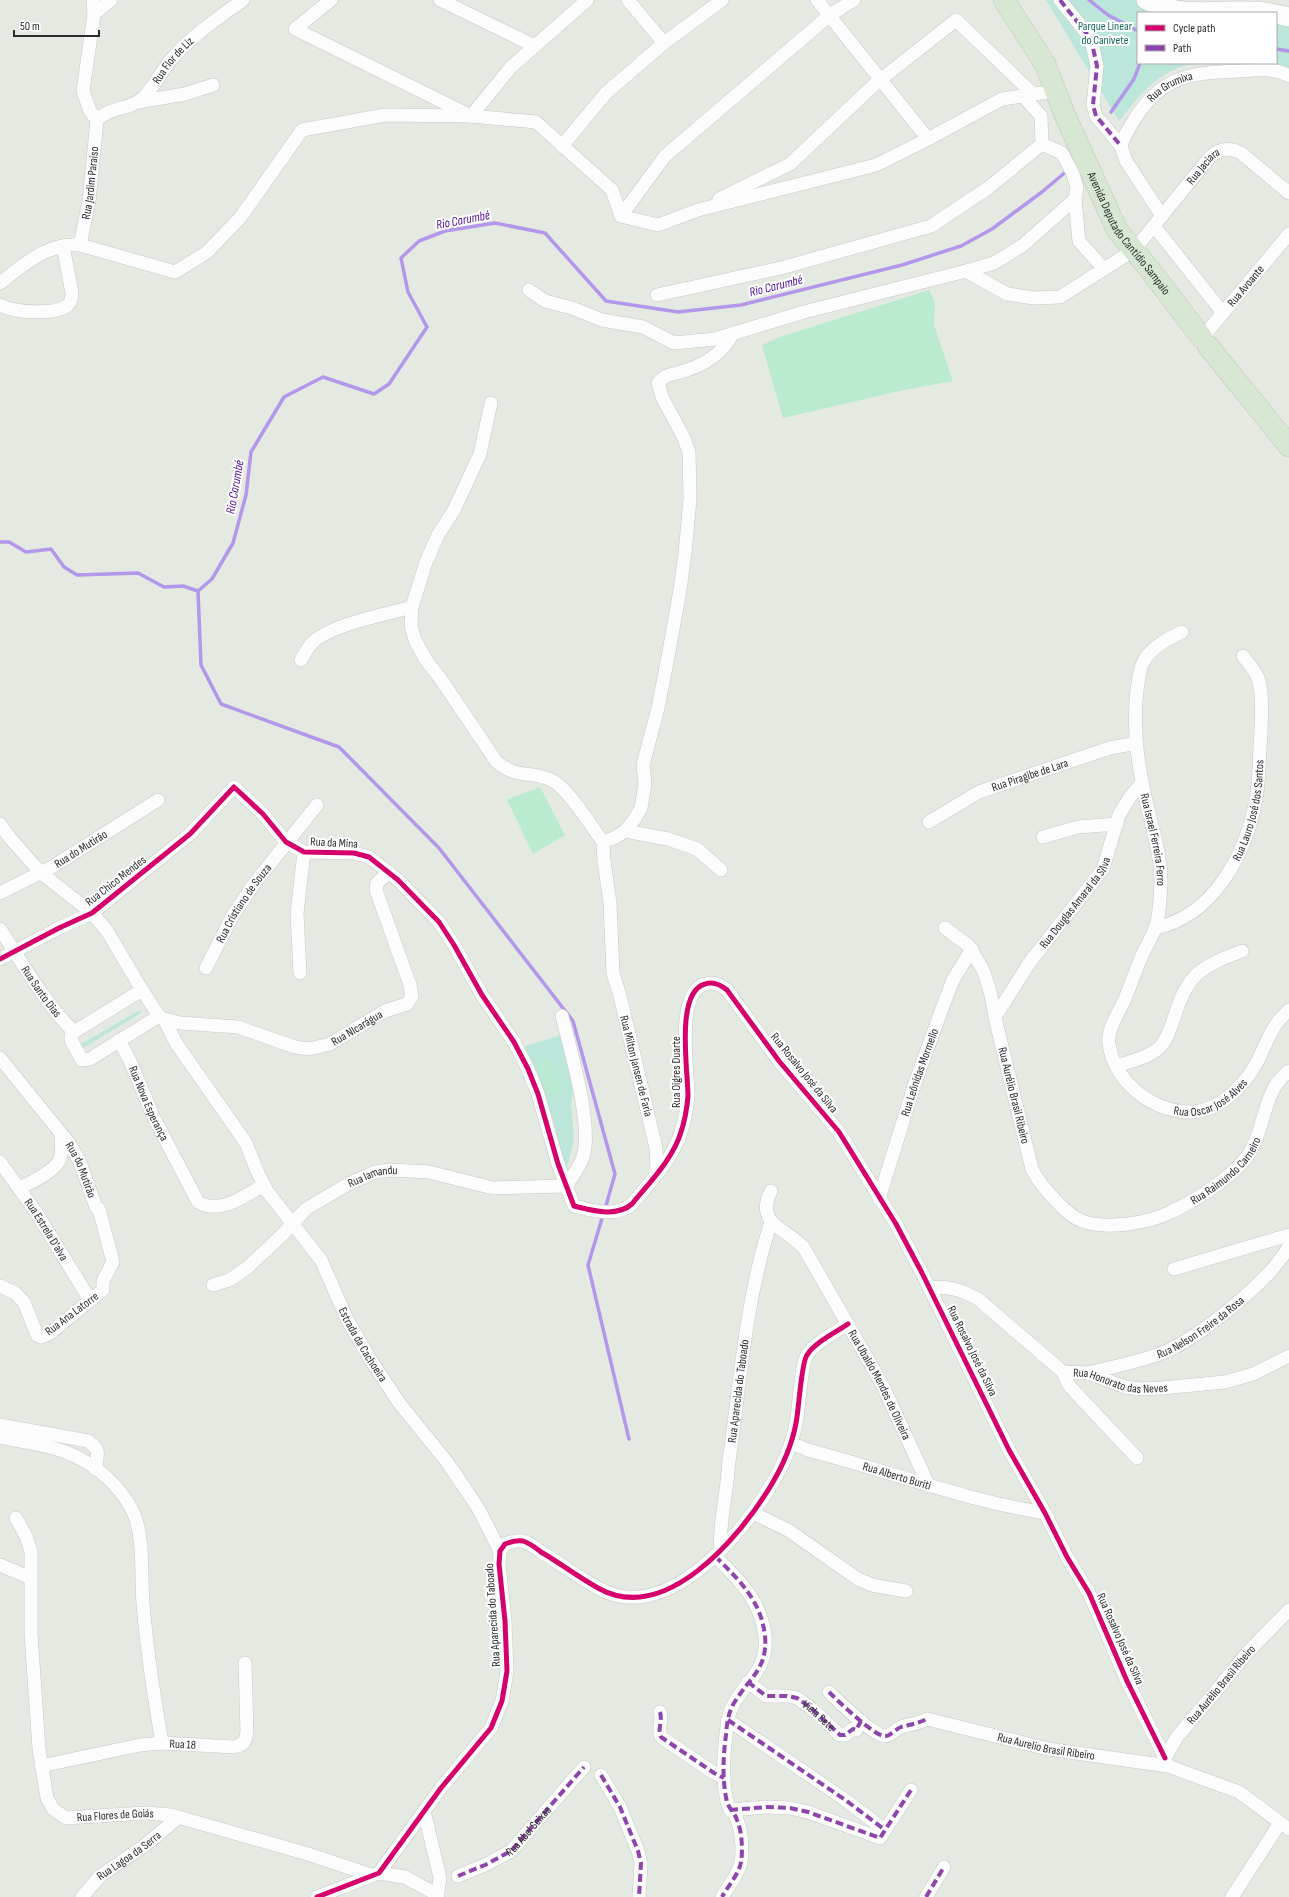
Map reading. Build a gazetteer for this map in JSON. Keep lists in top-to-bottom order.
{
  "streets": {
    "main road": ["Avenida Deputado Cantídio Sampaio"],
    "street": [
      "Rua Flor de Liz",
      "Rua Grumixa",
      "Rua Jaciara",
      "Rua Jardim Paraíso",
      "Rua Avoante",
      "Rua Piragibe de Lara",
      "Rua Lauro José dos Santos",
      "Rua Israel Ferreira Ferro",
      "Rua da Mina",
      "Rua do Mutirão",
      "Rua Chico Mendes",
      "Rua Douglas Amaral da Silva",
      "Rua Cristiano de Souza",
      "Rua Santo Dias",
      "Rua NIcarágua",
      "Rua Milton Jansen de Faria",
      "Rua Oigres Duarte",
      "Rua Leônidas Mormello",
      "Rua Rosalvo José da Silva",
      "Rua Oscar José Alves",
      "Rua Aurélio Brasil Ribeiro",
      "Rua Nova Esperança",
      "Rua Raimundo Carneiro",
      "Rua Iamandu",
      "Rua Estrela D'alva",
      "Rua Ana Latorre",
      "Rua Nelson Freire da Rosa",
      "Estrada da Cachoeira",
      "Rua Honorato das Neves",
      "Rua Ubaldo Mendes de Oliveira",
      "Rua Aparecida do Taboado",
      "Rua Alberto Buriti",
      "Viela Sete",
      "Rua 18",
      "Rua Aurelio Brasil Ribeiro",
      "Rua Flores de Goiás",
      "Rua Abel Seixas",
      "Rua Lagoa da Serra"
    ]
  },
  "crossings": [
    ["Rua Flor de Liz", "Rua Jardim Paraíso"],
    ["Rua Jaciara", "Avenida Deputado Cantídio Sampaio"],
    ["Avenida Deputado Cantídio Sampaio", "Rua Avoante"],
    ["Rua Piragibe de Lara", "Rua Israel Ferreira Ferro"],
    ["Rua Lauro José dos Santos", "Rua Israel Ferreira Ferro"],
    ["Rua Israel Ferreira Ferro", "Rua Douglas Amaral da Silva"],
    ["Rua Israel Ferreira Ferro", "Rua Oscar José Alves"],
    ["Rua da Mina", "Rua Chico Mendes"],
    ["Rua da Mina", "Rua Cristiano de Souza"],
    ["Rua da Mina", "Rua NIcarágua"],
    ["Rua da Mina", "Rua Oigres Duarte"],
    ["Rua da Mina", "Rua Iamandu"],
    ["Rua do Mutirão", "Rua Ana Latorre"],
    ["Rua do Mutirão", "Estrada da Cachoeira"],
    ["Rua Chico Mendes", "Rua Santo Dias"],
    ["Rua Chico Mendes", "Estrada da Cachoeira"],
    ["Rua Douglas Amaral da Silva", "Rua Aurélio Brasil Ribeiro"],
    ["Rua NIcarágua", "Estrada da Cachoeira"],
    ["Rua Milton Jansen de Faria", "Rua Oigres Duarte"],
    ["Rua Oigres Duarte", "Rua Rosalvo José da Silva"],
    ["Rua Leônidas Mormello", "Rua Rosalvo José da Silva"],
    ["Rua Leônidas Mormello", "Rua Aurélio Brasil Ribeiro"],
    ["Rua Rosalvo José da Silva", "Rua Aurélio Brasil Ribeiro"],
    ["Rua Rosalvo José da Silva", "Rua Honorato das Neves"],
    ["Rua Rosalvo José da Silva", "Rua Alberto Buriti"],
    ["Rua Rosalvo José da Silva", "Rua Aurelio Brasil Ribeiro"],
    ["Rua Aurélio Brasil Ribeiro", "Rua Raimundo Carneiro"],
    ["Rua Aurélio Brasil Ribeiro", "Rua Aurelio Brasil Ribeiro"],
    ["Rua Nova Esperança", "Estrada da Cachoeira"],
    ["Rua Iamandu", "Estrada da Cachoeira"],
    ["Rua Estrela D'alva", "Rua Ana Latorre"],
    ["Rua Nelson Freire da Rosa", "Rua Honorato das Neves"],
    ["Estrada da Cachoeira", "Rua Aparecida do Taboado"],
    ["Rua Ubaldo Mendes de Oliveira", "Rua Aparecida do Taboado"],
    ["Rua Ubaldo Mendes de Oliveira", "Rua Alberto Buriti"],
    ["Rua Aparecida do Taboado", "Rua Flores de Goiás"],
    ["Viela Sete", "Rua Aurelio Brasil Ribeiro"],
    ["Rua 18", "Rua Flores de Goiás"],
    ["Rua Flores de Goiás", "Rua Lagoa da Serra"]
  ],
  "water": ["Rio Carumbé"],
  "parks": ["Parque Linear do Canivete"],
  "legend": ["Cycle path", "Path"],
  "scale_bar": "50 m"
}
